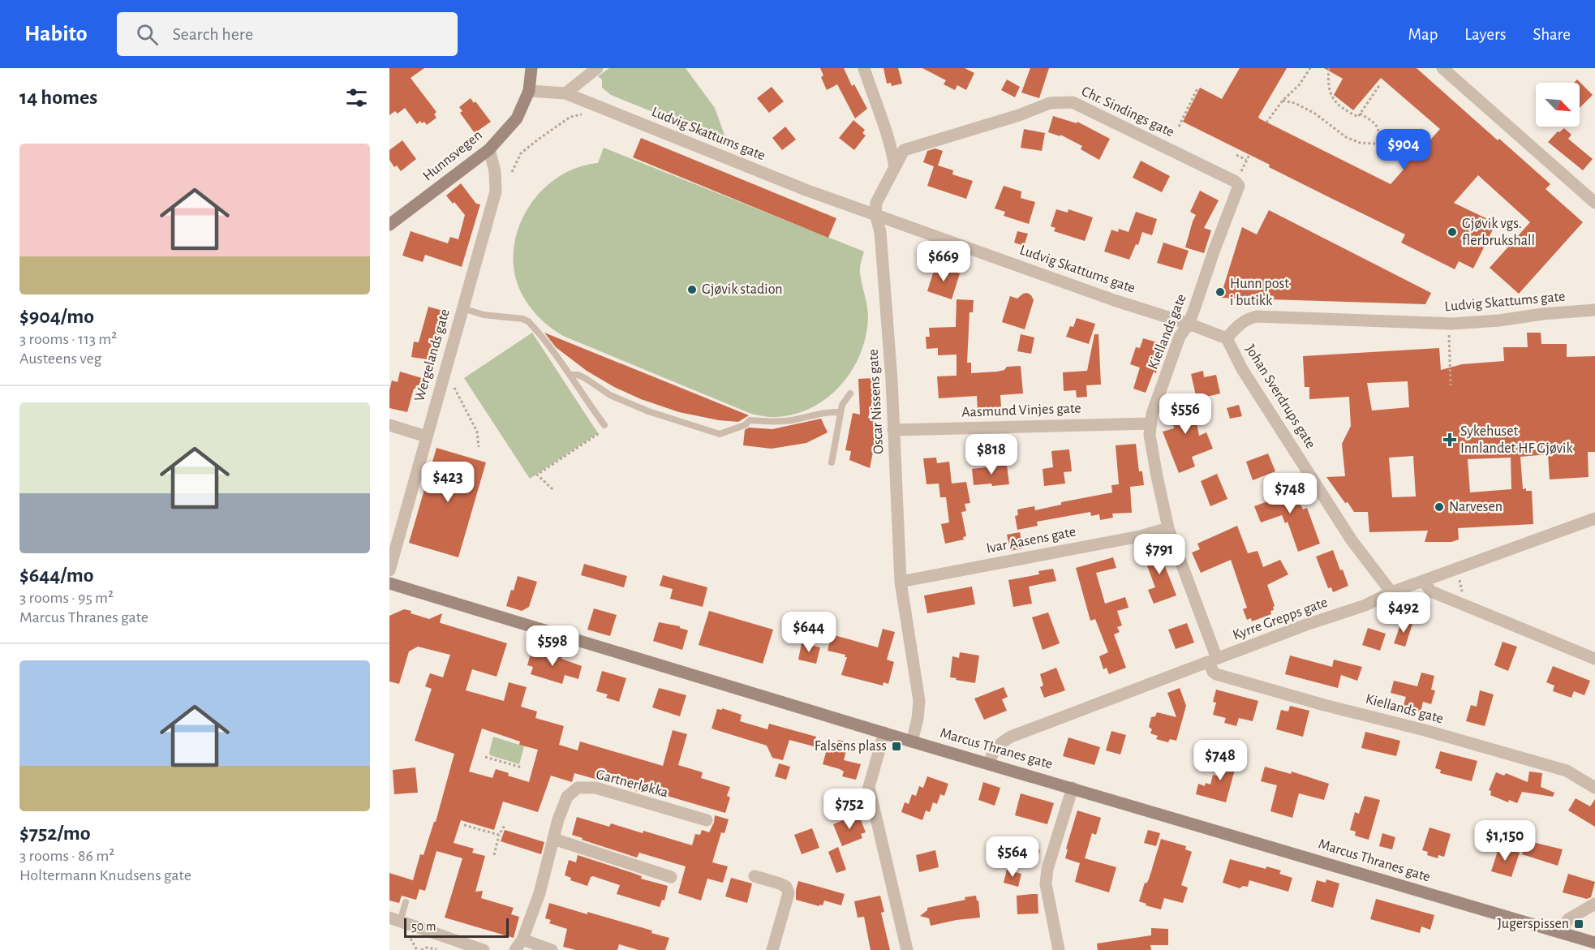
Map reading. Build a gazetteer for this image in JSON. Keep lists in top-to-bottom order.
{
  "streets": {
    "main road": ["Hunnsvegen", "Marcus Thranes gate"],
    "street": [
      "Chr. Sindings gate",
      "Ludvig Skattums gate",
      "Kiellands gate",
      "Wergelands gate",
      "Johan Sverdrups gate",
      "Oscar Nissens gate",
      "Aasmund Vinjes gate",
      "Ivar Aasens gate",
      "Kyrre Grepps gate",
      "Gartnerløkka"
    ]
  },
  "crossings": [
    ["Chr. Sindings gate", "Kiellands gate"],
    ["Chr. Sindings gate", "Oscar Nissens gate"],
    ["Ludvig Skattums gate", "Kiellands gate"],
    ["Ludvig Skattums gate", "Johan Sverdrups gate"],
    ["Ludvig Skattums gate", "Oscar Nissens gate"],
    ["Hunnsvegen", "Wergelands gate"],
    ["Kiellands gate", "Aasmund Vinjes gate"],
    ["Kiellands gate", "Ivar Aasens gate"],
    ["Kiellands gate", "Kyrre Grepps gate"],
    ["Johan Sverdrups gate", "Kyrre Grepps gate"],
    ["Oscar Nissens gate", "Aasmund Vinjes gate"],
    ["Oscar Nissens gate", "Ivar Aasens gate"],
    ["Oscar Nissens gate", "Marcus Thranes gate"],
    ["Kyrre Grepps gate", "Marcus Thranes gate"]
  ],
  "places": {
    "other": [
      "Gjøvik vgs. flerbrukshall",
      "Gjøvik stadion",
      "Hunn post i butikk",
      "Narvesen"
    ],
    "health": ["Sykehuset Innlandet HF Gjøvik"],
    "transit": ["Falsens plass", "Jugerspissen"]
  },
  "scale_bar": "50 m",
  "north": "bottom right",
  "page": {
    "header": "Habito",
    "search": "Search here",
    "nav": ["Map", "Layers", "Share"],
    "heading": "14 homes",
    "list": [
      {
        "name": "$904/mo",
        "note": "3 rooms · 113 m² · Austeens veg"
      },
      {
        "name": "$644/mo",
        "note": "3 rooms · 95 m² · Marcus Thranes gate"
      },
      {
        "name": "$752/mo",
        "note": "3 rooms · 86 m² · Holtermann Knudsens gate"
      }
    ],
    "price": [
      "$904",
      "$669",
      "$556",
      "$818",
      "$423",
      "$748",
      "$791",
      "$492",
      "$644",
      "$598",
      "$748",
      "$752",
      "$1,150",
      "$564"
    ],
    "scale": "50 m"
  }
}
